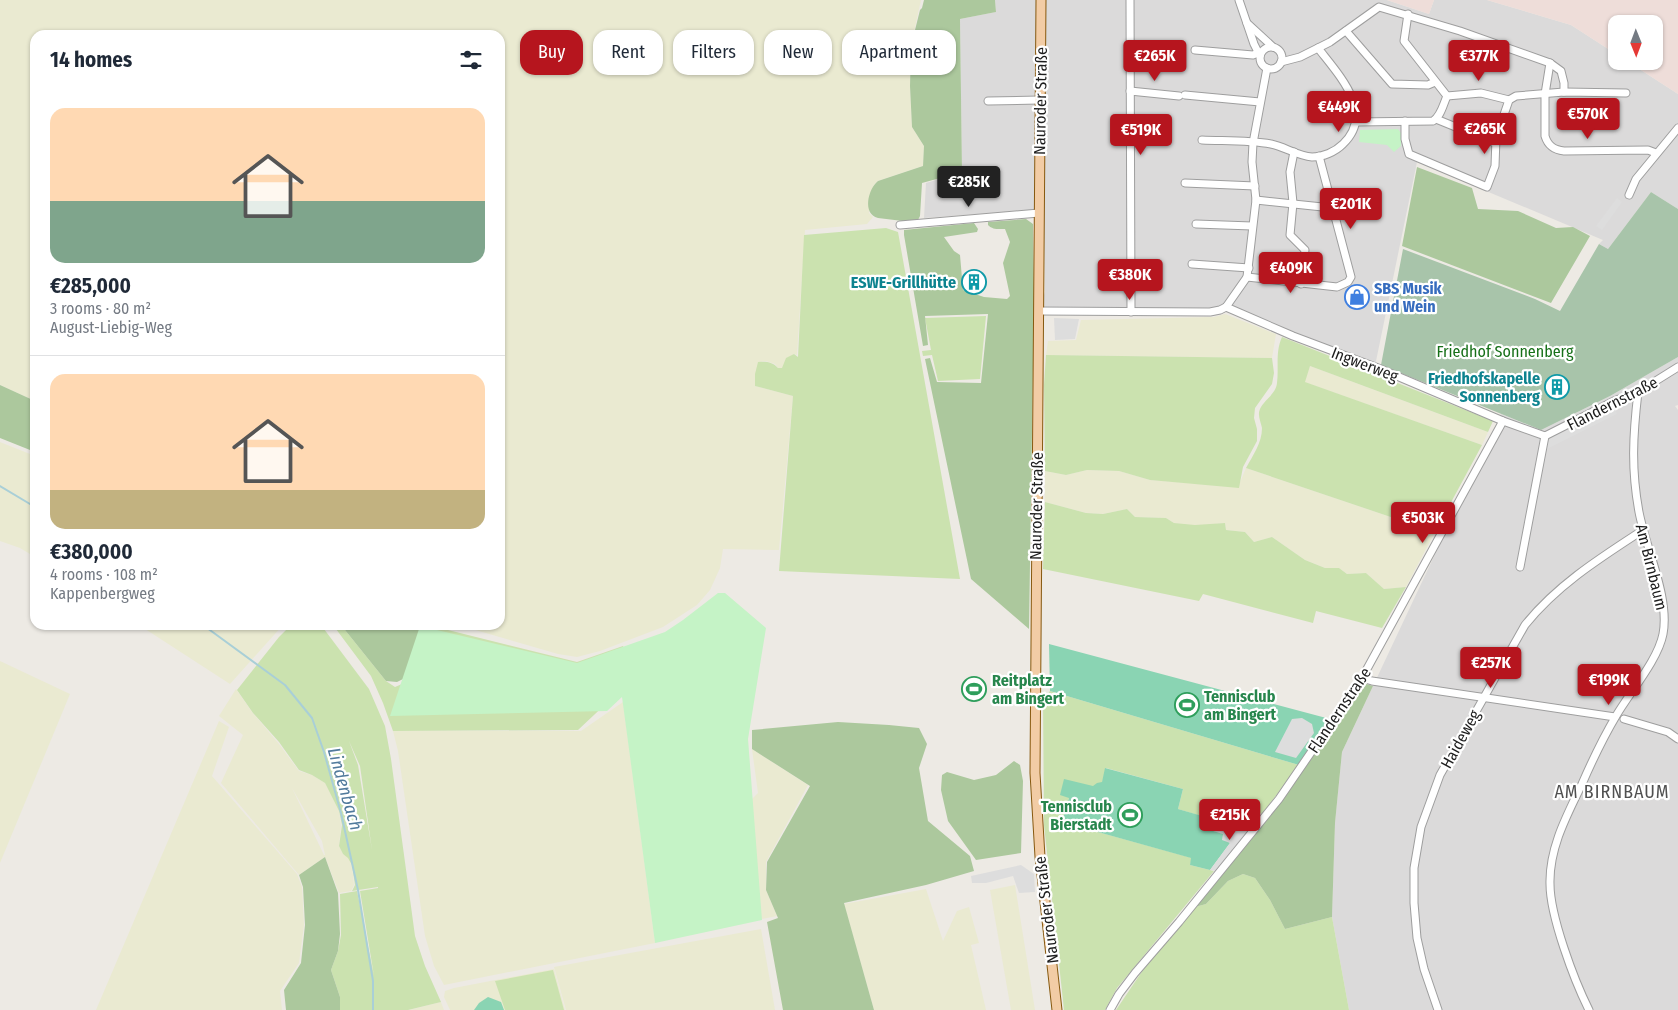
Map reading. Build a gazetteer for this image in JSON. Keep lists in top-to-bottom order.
{
  "streets": {
    "main road": ["Nauroder Straße"],
    "street": [
      "Ingwerweg",
      "Flandernstraße",
      "Am Birnbaum",
      "Haideweg"
    ]
  },
  "crossings": [
    ["Ingwerweg", "Flandernstraße"],
    ["Flandernstraße", "Am Birnbaum"],
    ["Am Birnbaum", "Haideweg"]
  ],
  "districts": ["AM BIRNBAUM"],
  "water": ["Lindenbach"],
  "parks": ["Friedhof Sonnenberg"],
  "places": {
    "building": ["ESWE-Grillhütte", "Friedhofskapelle Sonnenberg"],
    "shop": ["SBS Musik und Wein"],
    "sports": ["Reitplatz am Bingert", "Tennisclub am Bingert", "Tennisclub Bierstadt"]
  },
  "north": "bottom",
  "page": {
    "chip": [
      "Buy",
      "Rent",
      "Filters",
      "New",
      "Apartment"
    ],
    "heading": "14 homes",
    "price": [
      "€265K",
      "€377K",
      "€449K",
      "€570K",
      "€265K",
      "€519K",
      "€285K",
      "€201K",
      "€409K",
      "€380K",
      "€503K",
      "€257K",
      "€199K",
      "€215K"
    ],
    "list": [
      {
        "name": "€285,000",
        "note": "3 rooms · 80 m² · August-Liebig-Weg"
      },
      {
        "name": "€380,000",
        "note": "4 rooms · 108 m² · Kappenbergweg"
      }
    ]
  }
}
